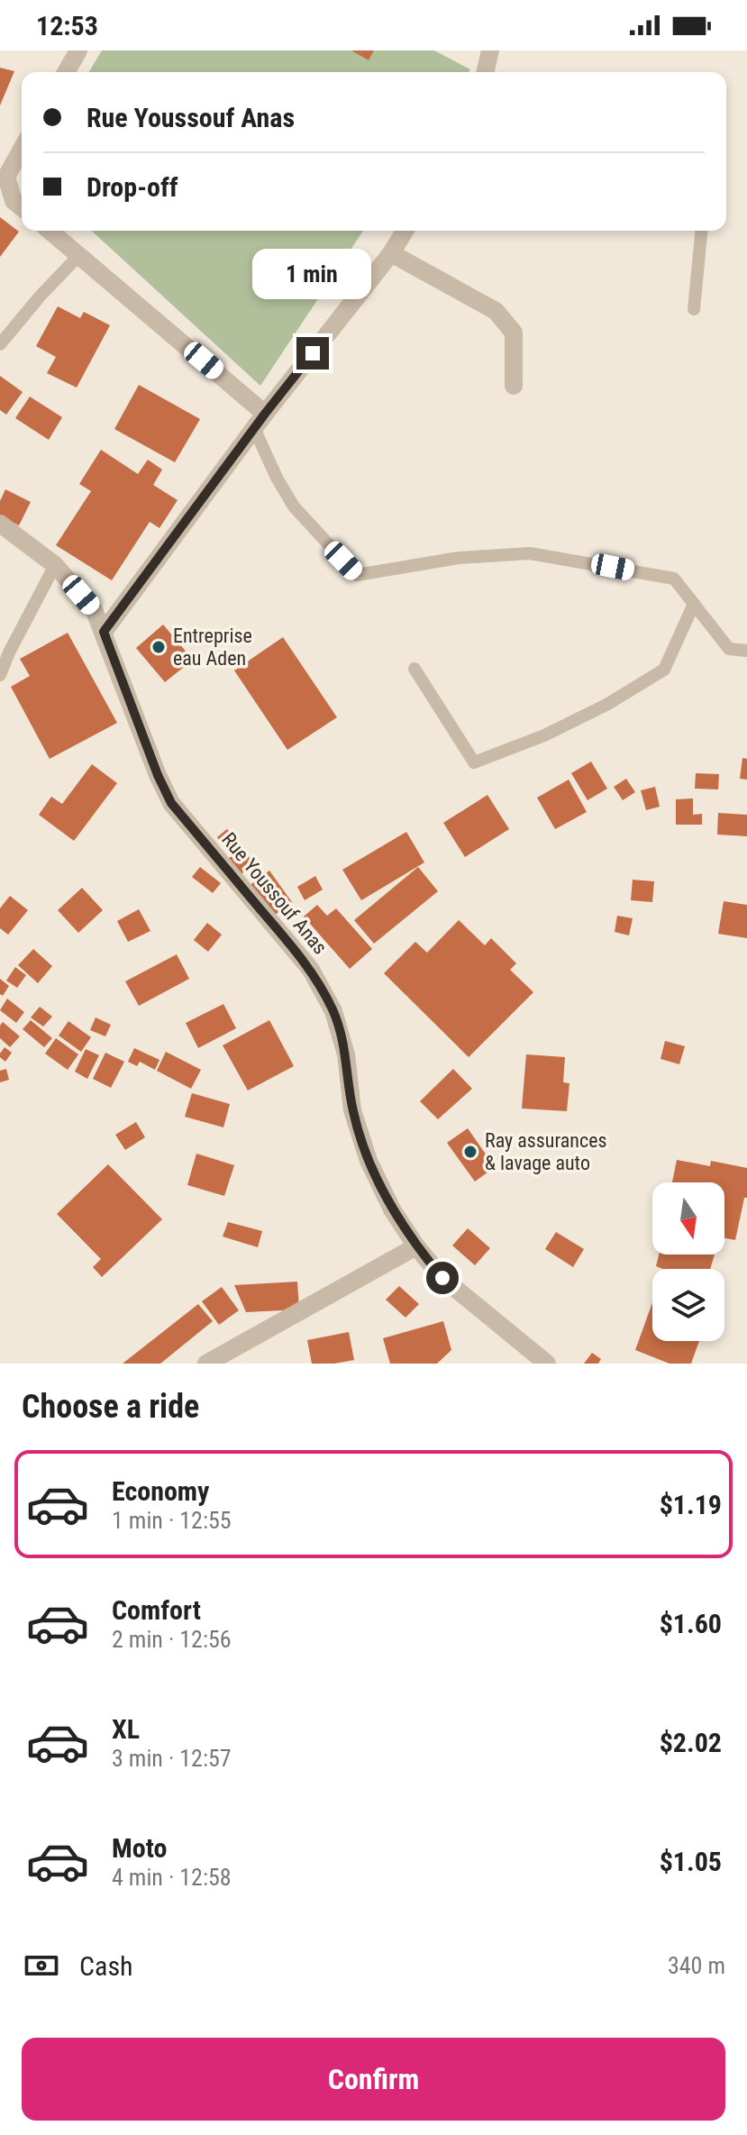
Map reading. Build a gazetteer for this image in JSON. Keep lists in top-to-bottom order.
{
  "streets": {
    "street": ["Rue Youssouf Anas"]
  },
  "places": ["Entreprise eau Aden", "Ray assurances & lavage auto"],
  "north": "bottom",
  "page": {
    "status": "12:53",
    "banner": ["Rue Youssouf Anas", "Drop-off"],
    "bubble": "1 min",
    "heading": "Choose a ride",
    "list": [
      {
        "name": "Economy",
        "note": "1 min · 12:55",
        "value": "$1.19"
      },
      {
        "name": "Comfort",
        "note": "2 min · 12:56",
        "value": "$1.60"
      },
      {
        "name": "XL",
        "note": "3 min · 12:57",
        "value": "$2.02"
      },
      {
        "name": "Moto",
        "note": "4 min · 12:58",
        "value": "$1.05"
      }
    ],
    "pay": ["Cash", "340 m"],
    "buttons": "Confirm"
  }
}
